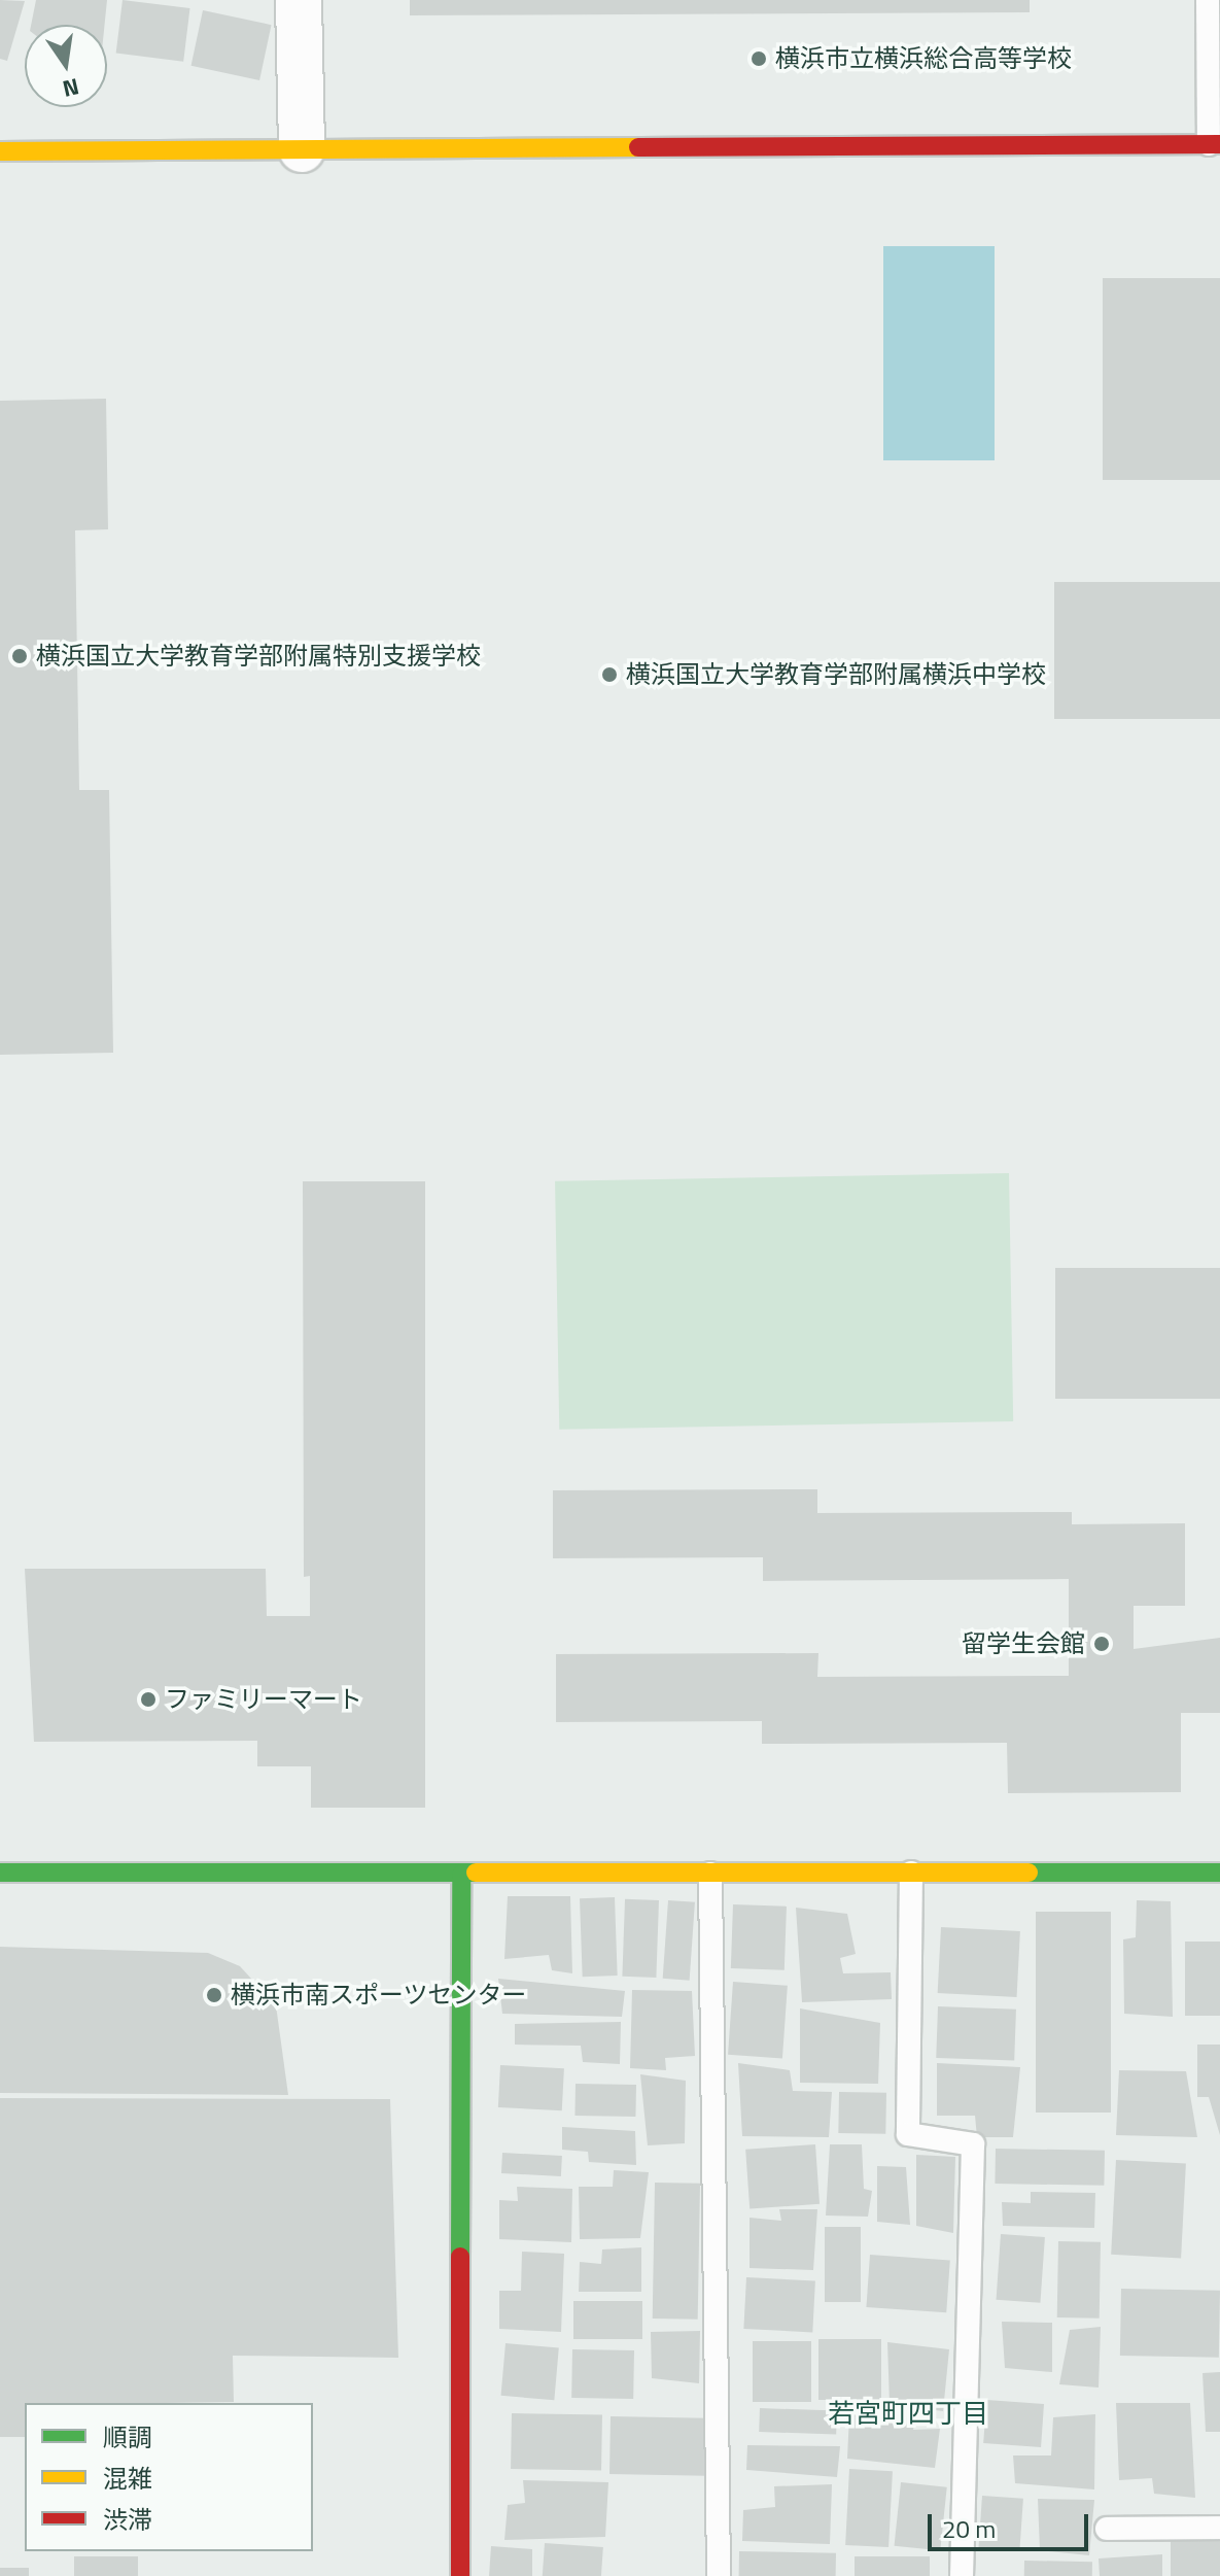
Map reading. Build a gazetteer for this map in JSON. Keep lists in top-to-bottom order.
{
  "districts": ["若宮町四丁目"],
  "places": [
    "横浜市立横浜総合高等学校",
    "横浜国立大学教育学部附属特別支援学校",
    "横浜国立大学教育学部附属横浜中学校",
    "留学生会館",
    "ファミリーマート",
    "横浜市南スポーツセンター"
  ],
  "legend": ["順調", "混雑", "渋滞"],
  "scale_bar": "20 m",
  "north": "bottom"
}
